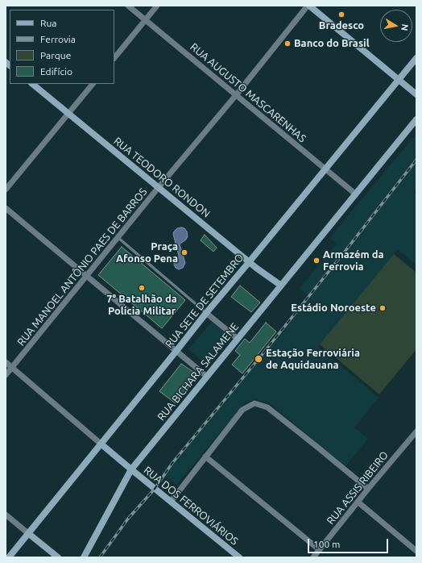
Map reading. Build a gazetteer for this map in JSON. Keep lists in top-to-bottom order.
{
  "streets": {
    "main road": [
      "RUA TEODORO RONDON",
      "RUA SETE DE SETEMBRO",
      "RUA BICHARA SALAMENE",
      "RUA DOS FERROVIÁRIOS"
    ],
    "street": ["RUA AUGUSTO MASCARENHAS", "RUA MANOEL ANTÔNIO PAES DE BARROS", "RUA ASSIS RIBEIRO"]
  },
  "crossings": [
    ["RUA AUGUSTO MASCARENHAS", "RUA MANOEL ANTÔNIO PAES DE BARROS"],
    ["RUA AUGUSTO MASCARENHAS", "RUA SETE DE SETEMBRO"],
    ["RUA AUGUSTO MASCARENHAS", "RUA BICHARA SALAMENE"],
    ["RUA TEODORO RONDON", "RUA MANOEL ANTÔNIO PAES DE BARROS"],
    ["RUA TEODORO RONDON", "RUA SETE DE SETEMBRO"],
    ["RUA TEODORO RONDON", "RUA BICHARA SALAMENE"],
    ["RUA BICHARA SALAMENE", "RUA DOS FERROVIÁRIOS"]
  ],
  "places": [
    "Bradesco",
    "Banco do Brasil",
    "Praça Afonso Pena",
    "Armazém da Ferrovia",
    "7° Batalhão da Polícia Militar",
    "Estádio Noroeste",
    "Estação Ferroviária de Aquidauana"
  ],
  "legend": [
    "Rua",
    "Ferrovia",
    "Parque",
    "Edifício"
  ],
  "scale_bar": "100 m",
  "north": "right"
}
